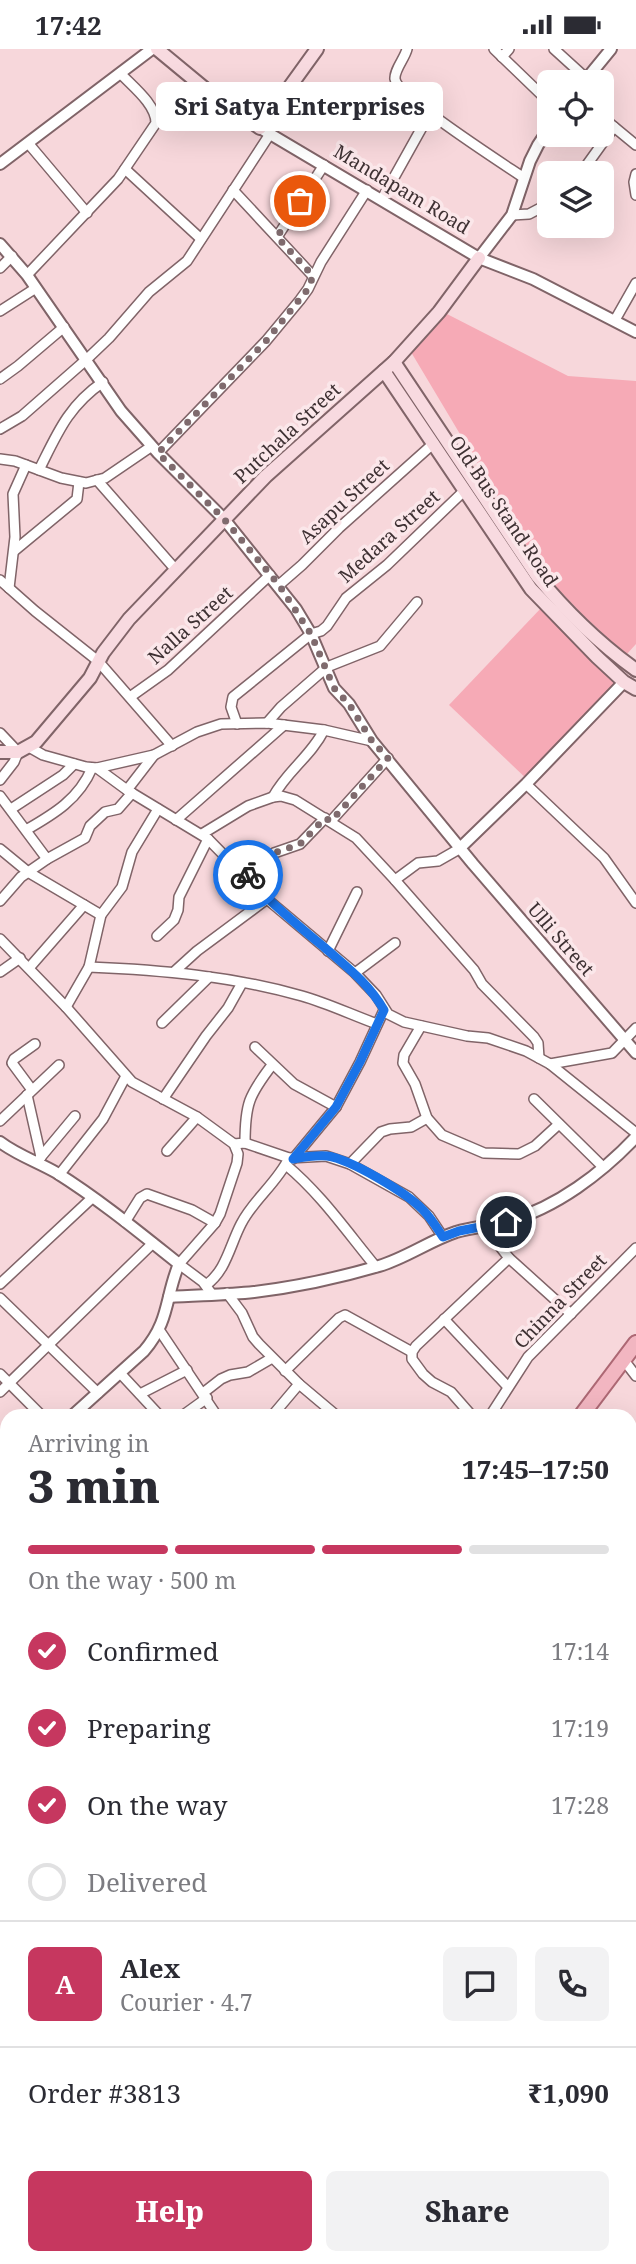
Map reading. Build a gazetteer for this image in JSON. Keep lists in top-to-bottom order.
{
  "streets": {
    "main road": ["Mandapam Road", "Putchala Street", "Old Bus Stand Road"],
    "street": [
      "Asapu Street",
      "Medara Street",
      "Nalla Street",
      "Ulli Street",
      "Chinna Street"
    ]
  },
  "crossings": [
    ["Mandapam Road", "Putchala Street"],
    ["Mandapam Road", "Old Bus Stand Road"],
    ["Putchala Street", "Old Bus Stand Road"],
    ["Putchala Street", "Ulli Street"],
    ["Asapu Street", "Old Bus Stand Road"],
    ["Asapu Street", "Ulli Street"],
    ["Old Bus Stand Road", "Medara Street"],
    ["Medara Street", "Ulli Street"],
    ["Nalla Street", "Ulli Street"]
  ],
  "places": ["Sri Satya Enterprises"],
  "page": {
    "status": "17:42",
    "bubble": "Sri Satya Enterprises",
    "heading": ["3 min", "Arriving in", "17:45–17:50"],
    "panel": [
      "Alex",
      "Courier · 4.7",
      "Order #3813",
      "₹1,090"
    ],
    "bar": "On the way · 500 m",
    "list": [
      ["Confirmed", "17:14"],
      ["Preparing", "17:19"],
      ["On the way", "17:28"],
      "Delivered"
    ],
    "round": "A",
    "buttons": ["Help", "Share"]
  }
}
